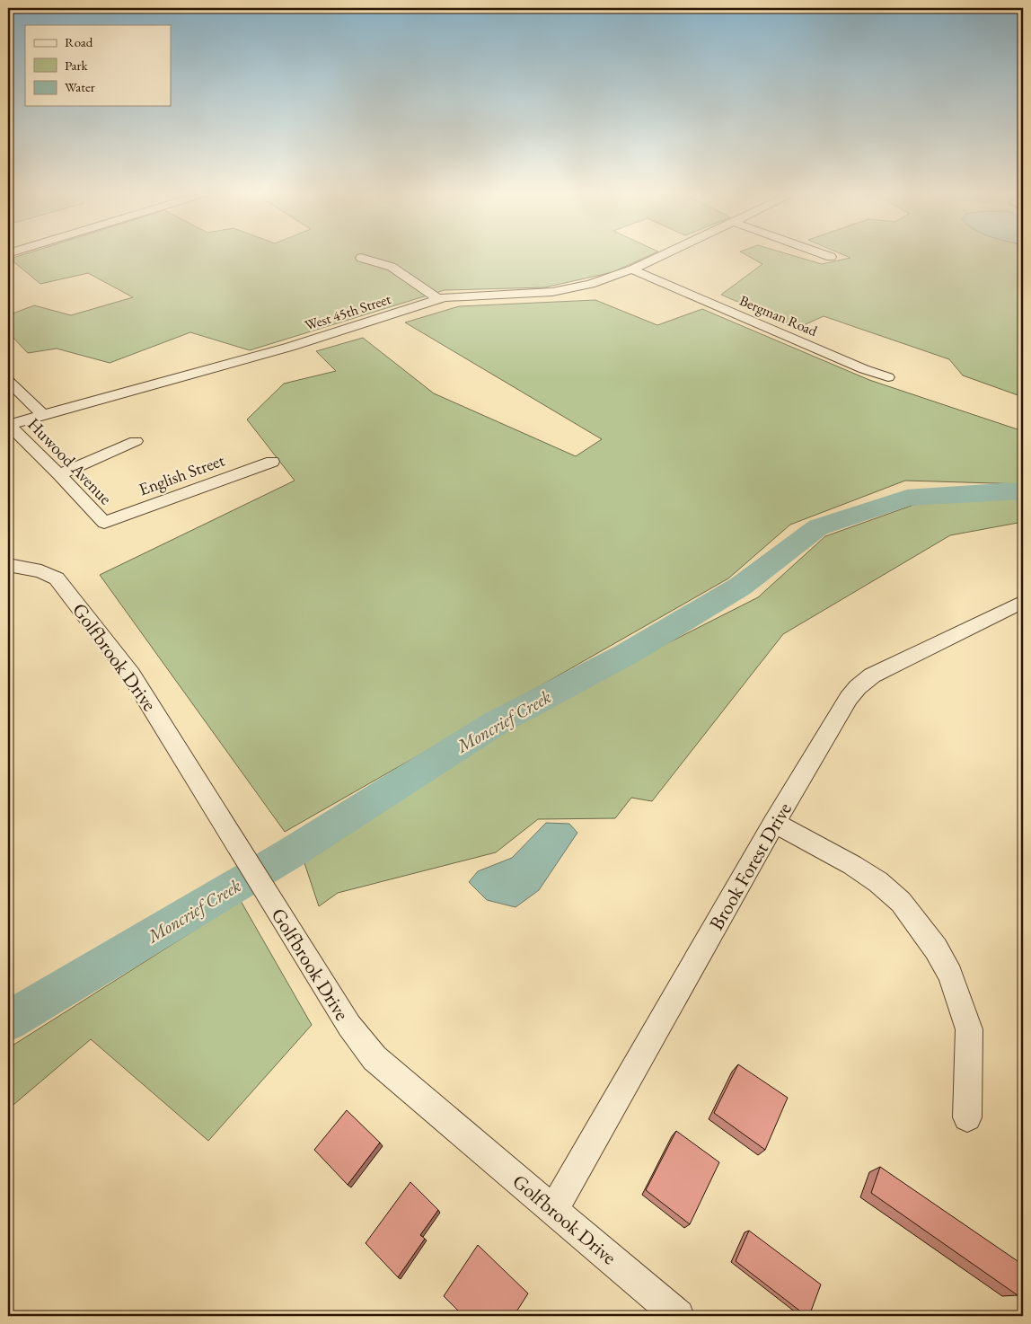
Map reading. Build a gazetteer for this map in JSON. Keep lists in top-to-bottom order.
{
  "streets": {
    "street": [
      "West 45th Street",
      "Bergman Road",
      "Huwood Avenue",
      "English Street",
      "Golfbrook Drive",
      "Brook Forest Drive"
    ]
  },
  "crossings": [
    ["West 45th Street", "Bergman Road"],
    ["West 45th Street", "Huwood Avenue"],
    ["Huwood Avenue", "English Street"],
    ["Golfbrook Drive", "Brook Forest Drive"]
  ],
  "water": ["Moncrief Creek"],
  "legend": ["Road", "Park", "Water"]
}
